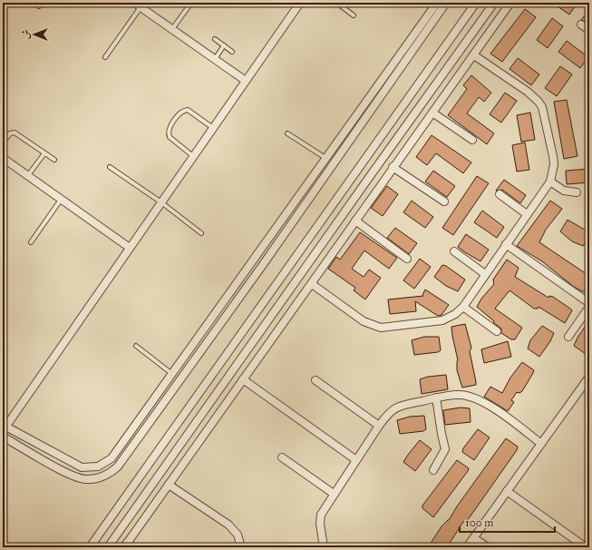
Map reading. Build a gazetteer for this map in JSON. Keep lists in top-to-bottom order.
{
  "scale_bar": "100 m",
  "north": "left"
}
